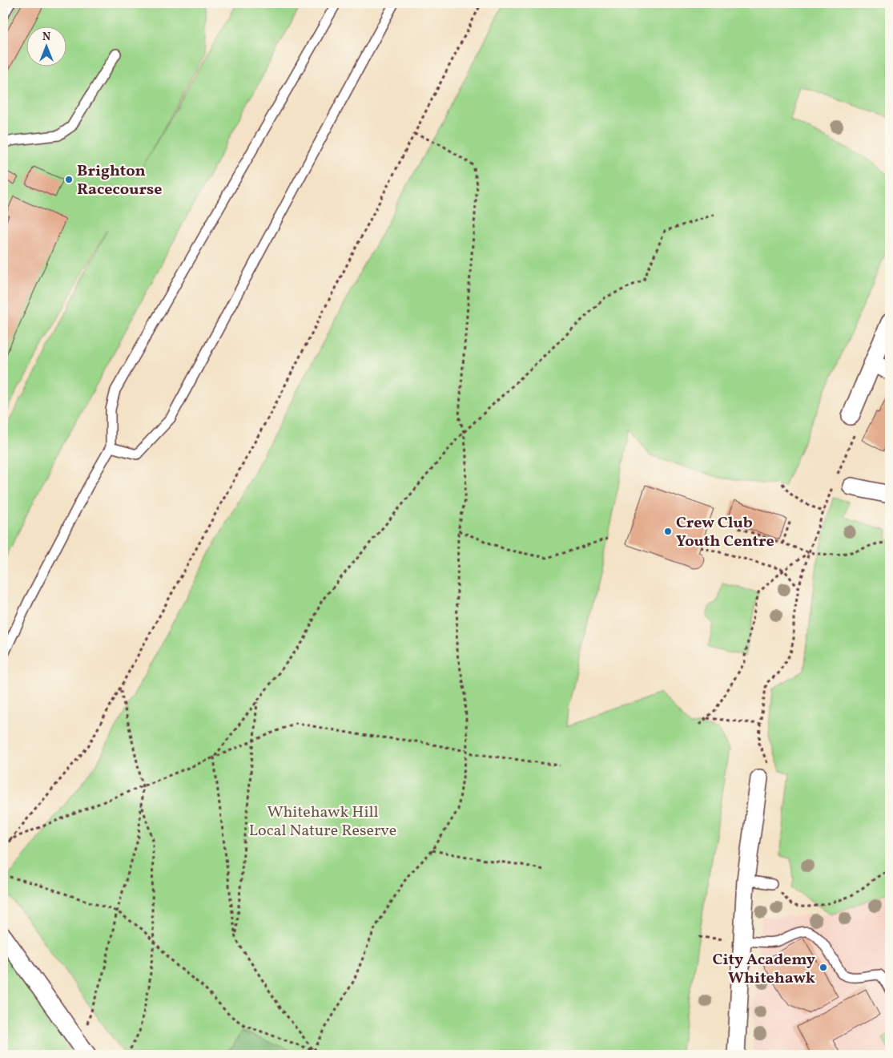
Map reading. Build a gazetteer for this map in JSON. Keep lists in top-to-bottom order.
{
  "parks": ["Whitehawk Hill Local Nature Reserve"],
  "places": ["Brighton Racecourse", "Crew Club Youth Centre", "City Academy Whitehawk"],
  "north": "top"
}
